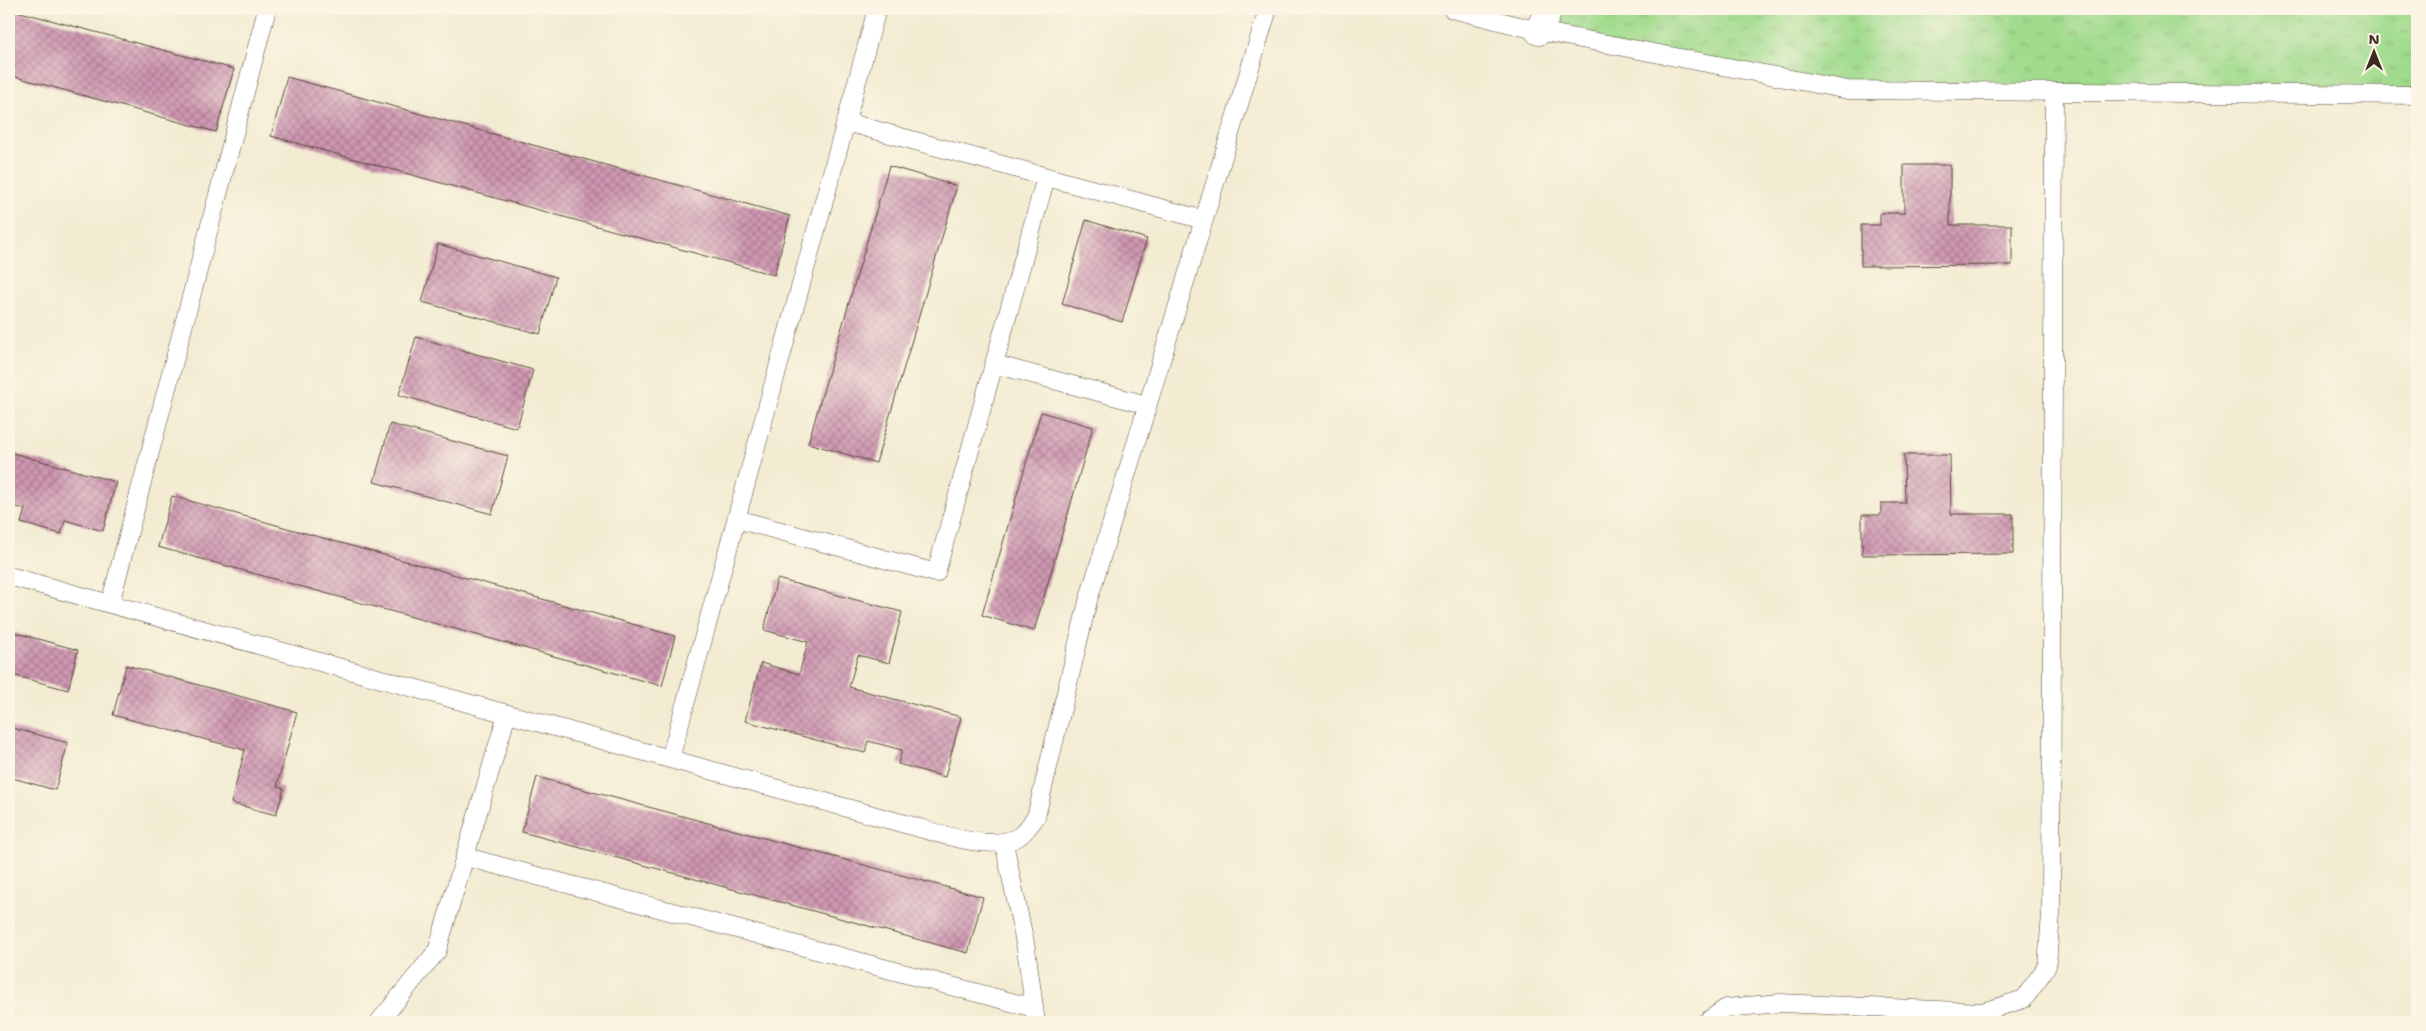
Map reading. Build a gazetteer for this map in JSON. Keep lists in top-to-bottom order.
{
  "north": "top"
}
